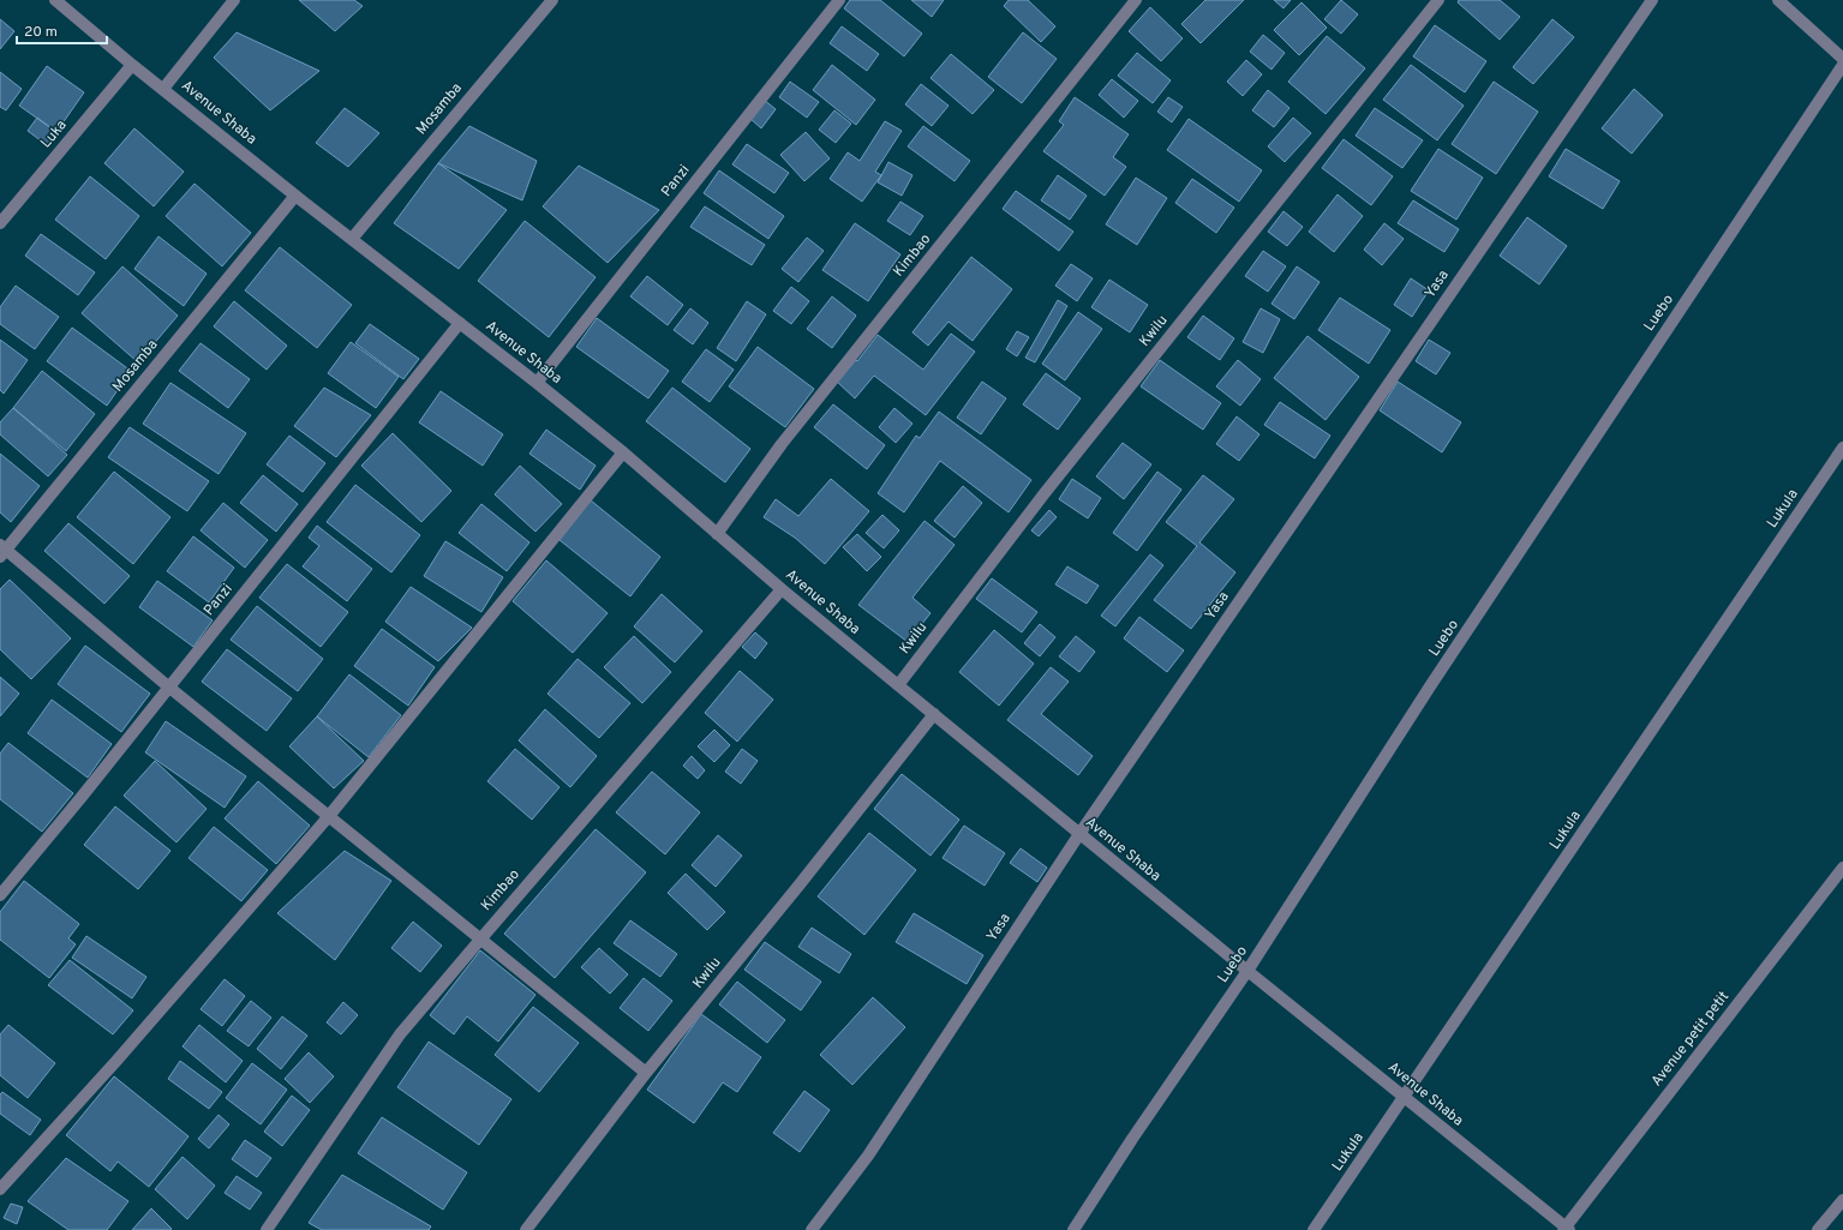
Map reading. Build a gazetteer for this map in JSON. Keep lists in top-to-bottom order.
{
  "streets": {
    "street": [
      "Mosamba",
      "Avenue Shaba",
      "Luka",
      "Panzi",
      "Kimbao",
      "Yasa",
      "Luebo",
      "Kwilu",
      "Lukula",
      "Avenue petit petit"
    ]
  },
  "crossings": [
    ["Mosamba", "Avenue Shaba"],
    ["Avenue Shaba", "Luka"],
    ["Avenue Shaba", "Panzi"],
    ["Avenue Shaba", "Kimbao"],
    ["Avenue Shaba", "Yasa"],
    ["Avenue Shaba", "Luebo"],
    ["Avenue Shaba", "Kwilu"],
    ["Avenue Shaba", "Lukula"],
    ["Avenue Shaba", "Avenue petit petit"]
  ],
  "scale_bar": "20 m"
}
